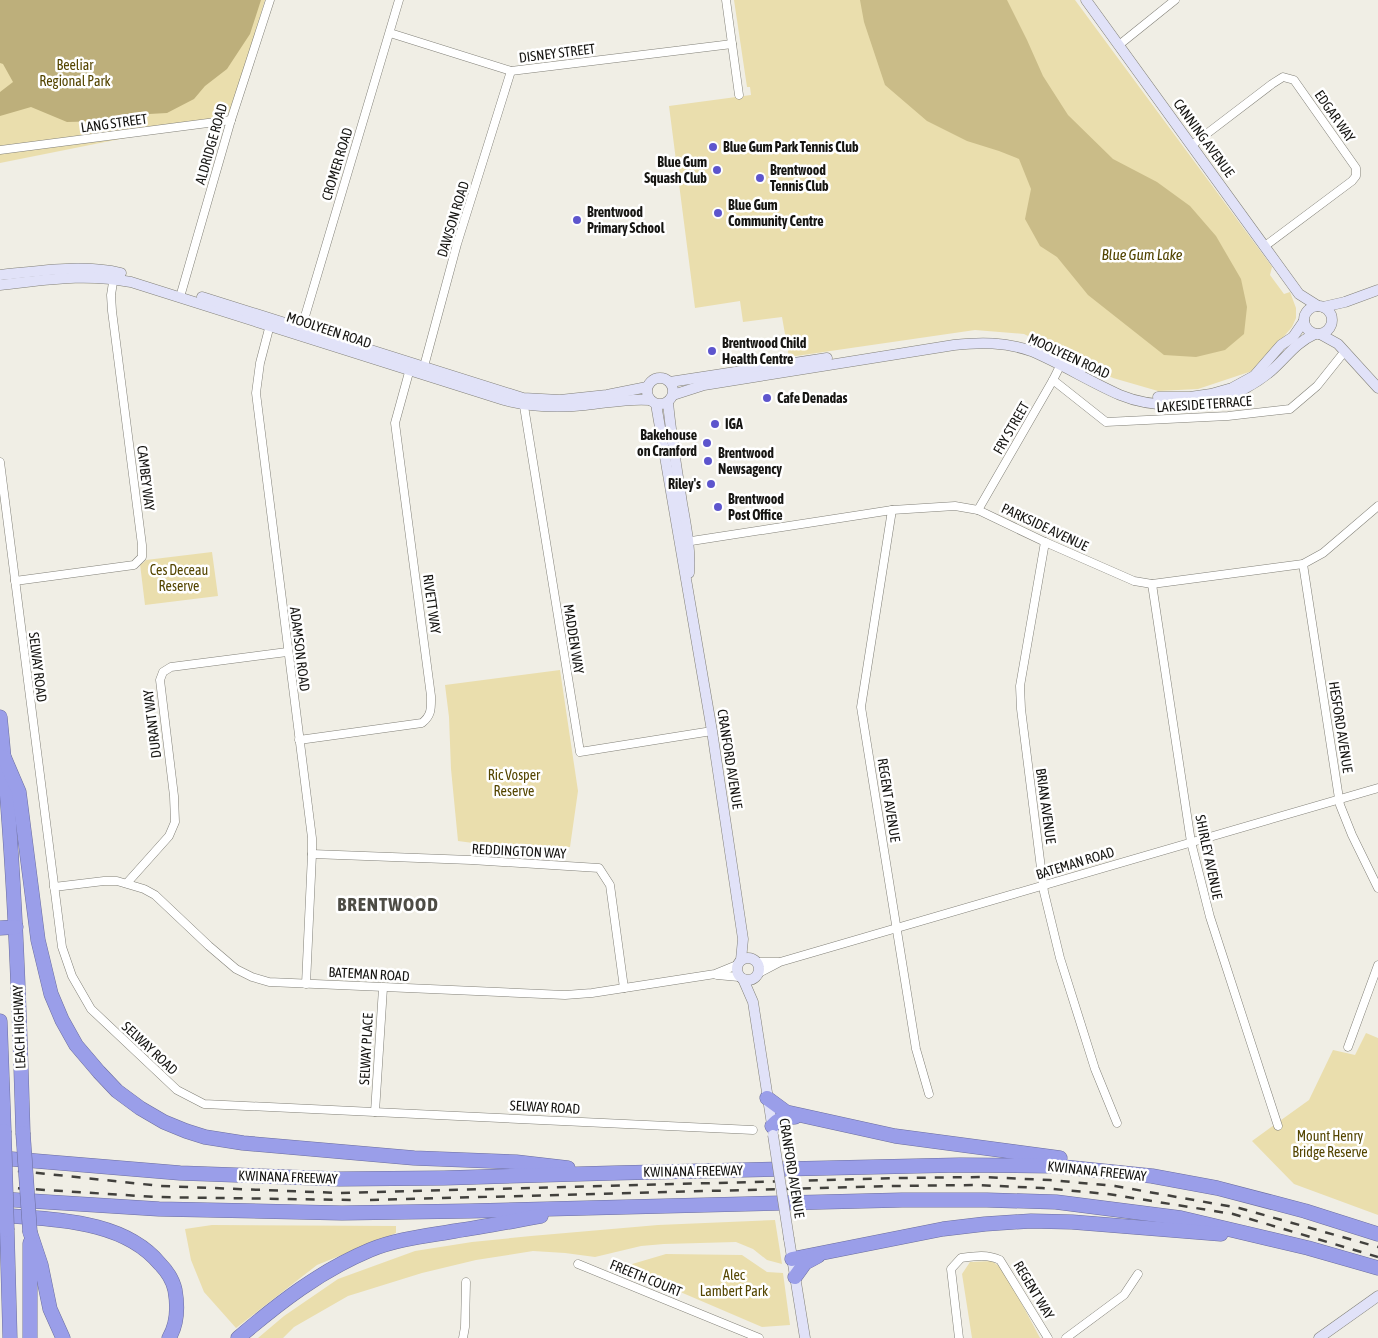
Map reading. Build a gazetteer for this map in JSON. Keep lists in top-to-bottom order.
{
  "streets": {
    "highway": ["LEACH HIGHWAY", "KWINANA FREEWAY"],
    "main road": ["CANNING AVENUE", "MOOLYEEN ROAD", "CRANFORD AVENUE"],
    "street": [
      "DISNEY STREET",
      "EDGAR WAY",
      "LANG STREET",
      "ALDRIDGE ROAD",
      "CROMER ROAD",
      "DAWSON ROAD",
      "LAKESIDE TERRACE",
      "FRY STREET",
      "CAMBEY WAY",
      "PARKSIDE AVENUE",
      "RIVETT WAY",
      "MADDEN WAY",
      "ADAMSON ROAD",
      "SELWAY ROAD",
      "DURANT WAY",
      "HESFORD AVENUE",
      "REGENT AVENUE",
      "BRIAN AVENUE",
      "REDDINGTON WAY",
      "SHIRLEY AVENUE",
      "BATEMAN ROAD",
      "SELWAY PLACE",
      "FREETH COURT",
      "REGENT WAY"
    ]
  },
  "crossings": [
    ["DISNEY STREET", "CROMER ROAD"],
    ["DISNEY STREET", "DAWSON ROAD"],
    ["EDGAR WAY", "CANNING AVENUE"],
    ["LANG STREET", "ALDRIDGE ROAD"],
    ["CANNING AVENUE", "MOOLYEEN ROAD"],
    ["CANNING AVENUE", "LAKESIDE TERRACE"],
    ["ALDRIDGE ROAD", "MOOLYEEN ROAD"],
    ["CROMER ROAD", "MOOLYEEN ROAD"],
    ["DAWSON ROAD", "MOOLYEEN ROAD"],
    ["MOOLYEEN ROAD", "FRY STREET"],
    ["MOOLYEEN ROAD", "CAMBEY WAY"],
    ["MOOLYEEN ROAD", "RIVETT WAY"],
    ["MOOLYEEN ROAD", "MADDEN WAY"],
    ["MOOLYEEN ROAD", "ADAMSON ROAD"],
    ["MOOLYEEN ROAD", "CRANFORD AVENUE"],
    ["LAKESIDE TERRACE", "FRY STREET"],
    ["FRY STREET", "PARKSIDE AVENUE"],
    ["CAMBEY WAY", "SELWAY ROAD"],
    ["PARKSIDE AVENUE", "HESFORD AVENUE"],
    ["PARKSIDE AVENUE", "CRANFORD AVENUE"],
    ["PARKSIDE AVENUE", "REGENT AVENUE"],
    ["PARKSIDE AVENUE", "BRIAN AVENUE"],
    ["PARKSIDE AVENUE", "SHIRLEY AVENUE"],
    ["RIVETT WAY", "ADAMSON ROAD"],
    ["MADDEN WAY", "CRANFORD AVENUE"],
    ["ADAMSON ROAD", "DURANT WAY"],
    ["ADAMSON ROAD", "REDDINGTON WAY"],
    ["ADAMSON ROAD", "BATEMAN ROAD"],
    ["SELWAY ROAD", "BATEMAN ROAD"],
    ["SELWAY ROAD", "SELWAY PLACE"],
    ["DURANT WAY", "BATEMAN ROAD"],
    ["HESFORD AVENUE", "BATEMAN ROAD"],
    ["CRANFORD AVENUE", "BATEMAN ROAD"],
    ["REGENT AVENUE", "BATEMAN ROAD"],
    ["BRIAN AVENUE", "BATEMAN ROAD"],
    ["REDDINGTON WAY", "BATEMAN ROAD"],
    ["SHIRLEY AVENUE", "BATEMAN ROAD"],
    ["BATEMAN ROAD", "SELWAY PLACE"]
  ],
  "districts": ["BRENTWOOD"],
  "water": ["Blue Gum Lake"],
  "parks": [
    "Beeliar Regional Park",
    "Ces Deceau Reserve",
    "Ric Vosper Reserve",
    "Mount Henry Bridge Reserve",
    "Alec Lambert Park"
  ],
  "places": [
    "Blue Gum Park Tennis Club",
    "Blue Gum Squash Club",
    "Brentwood Tennis Club",
    "Blue Gum Community Centre",
    "Brentwood Primary School",
    "Brentwood Child Health Centre",
    "Cafe Denadas",
    "IGA",
    "Bakehouse on Cranford",
    "Brentwood Newsagency",
    "Riley's",
    "Brentwood Post Office"
  ]
}
